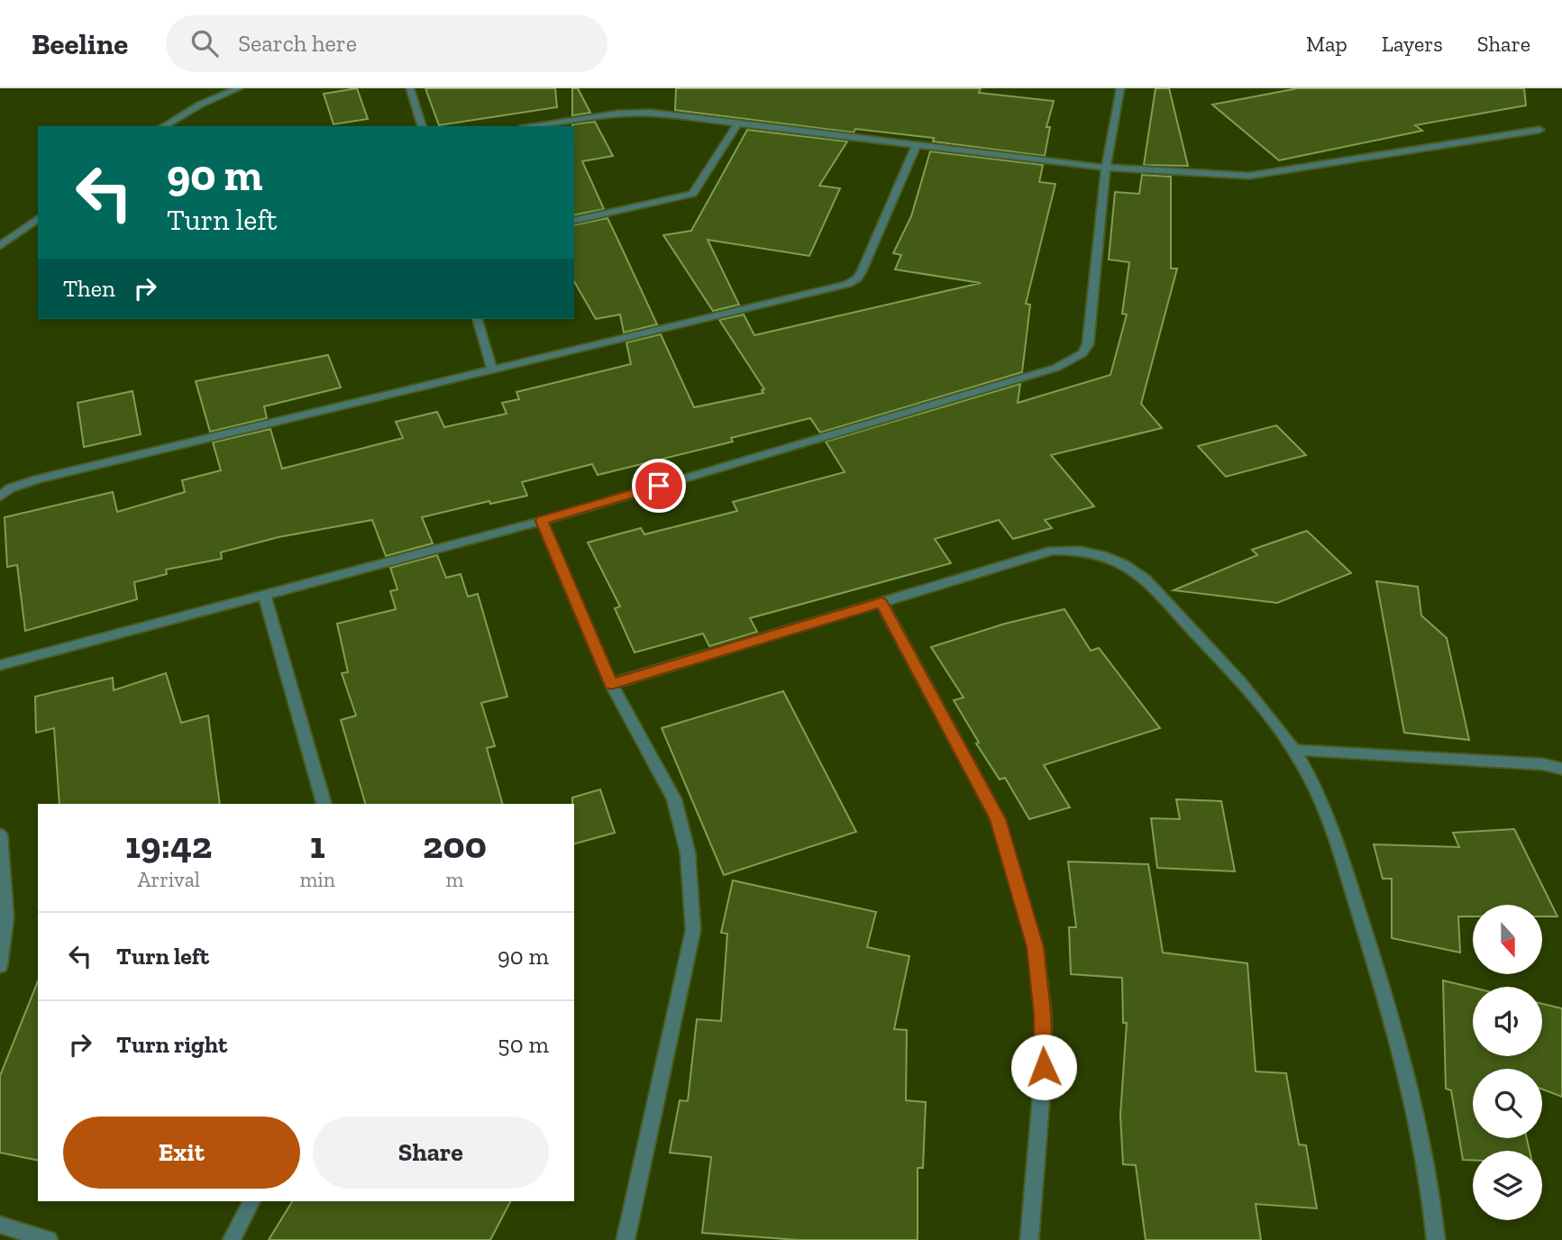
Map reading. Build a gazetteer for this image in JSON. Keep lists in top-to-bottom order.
{
  "north": "bottom",
  "page": {
    "header": "Beeline",
    "search": "Search here",
    "nav": ["Map", "Layers", "Share"],
    "turn": ["90 m", "Turn left"],
    "then": "Then",
    "eta": [
      "19:42",
      "Arrival",
      "1",
      "min",
      "200",
      "m"
    ],
    "list": [
      {
        "name": "Turn left",
        "value": "90 m"
      },
      {
        "name": "Turn right",
        "value": "50 m"
      }
    ],
    "buttons": ["Exit", "Share"]
  }
}
